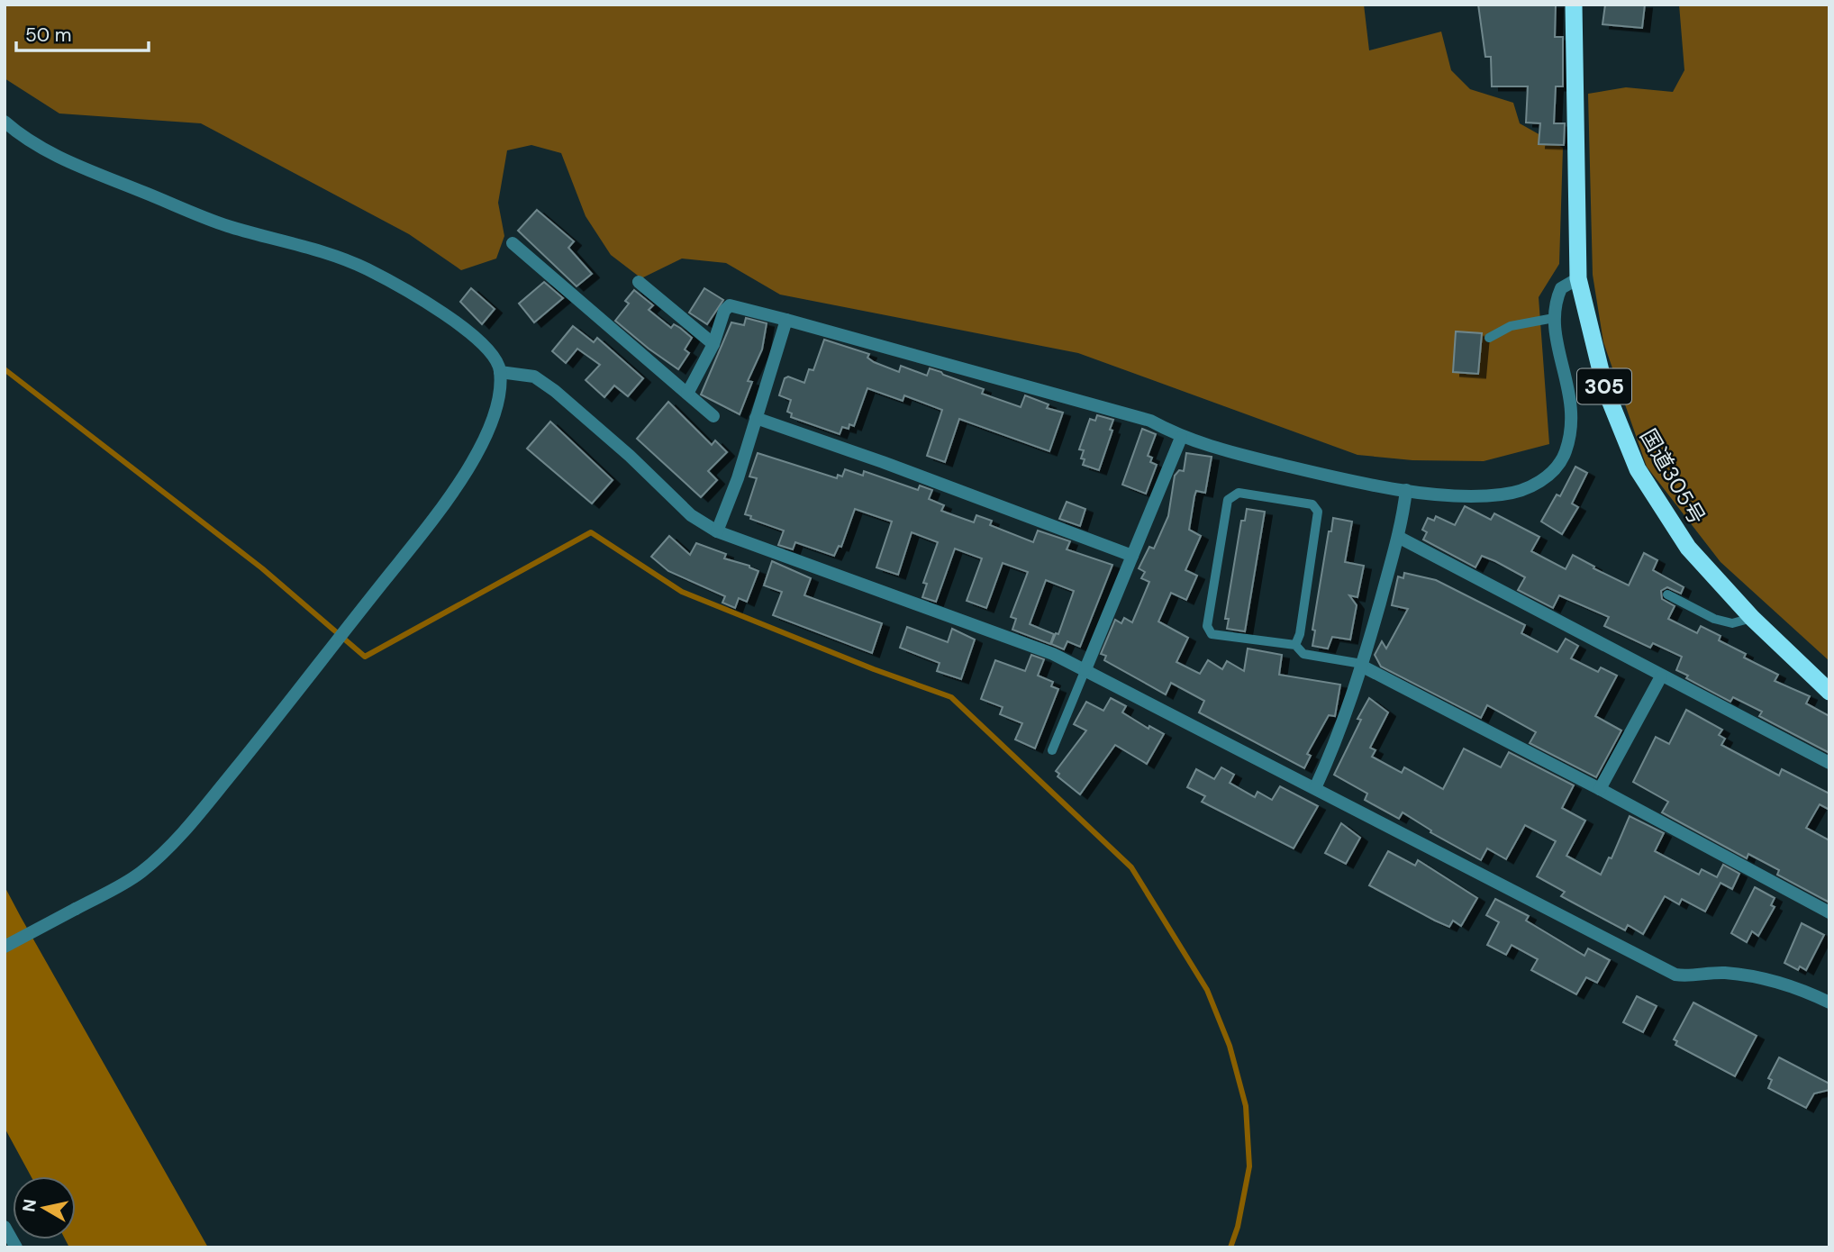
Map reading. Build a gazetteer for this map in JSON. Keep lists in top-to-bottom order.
{
  "streets": {
    "highway": ["305", "国道305号"]
  },
  "scale_bar": "50 m",
  "north": "left"
}
